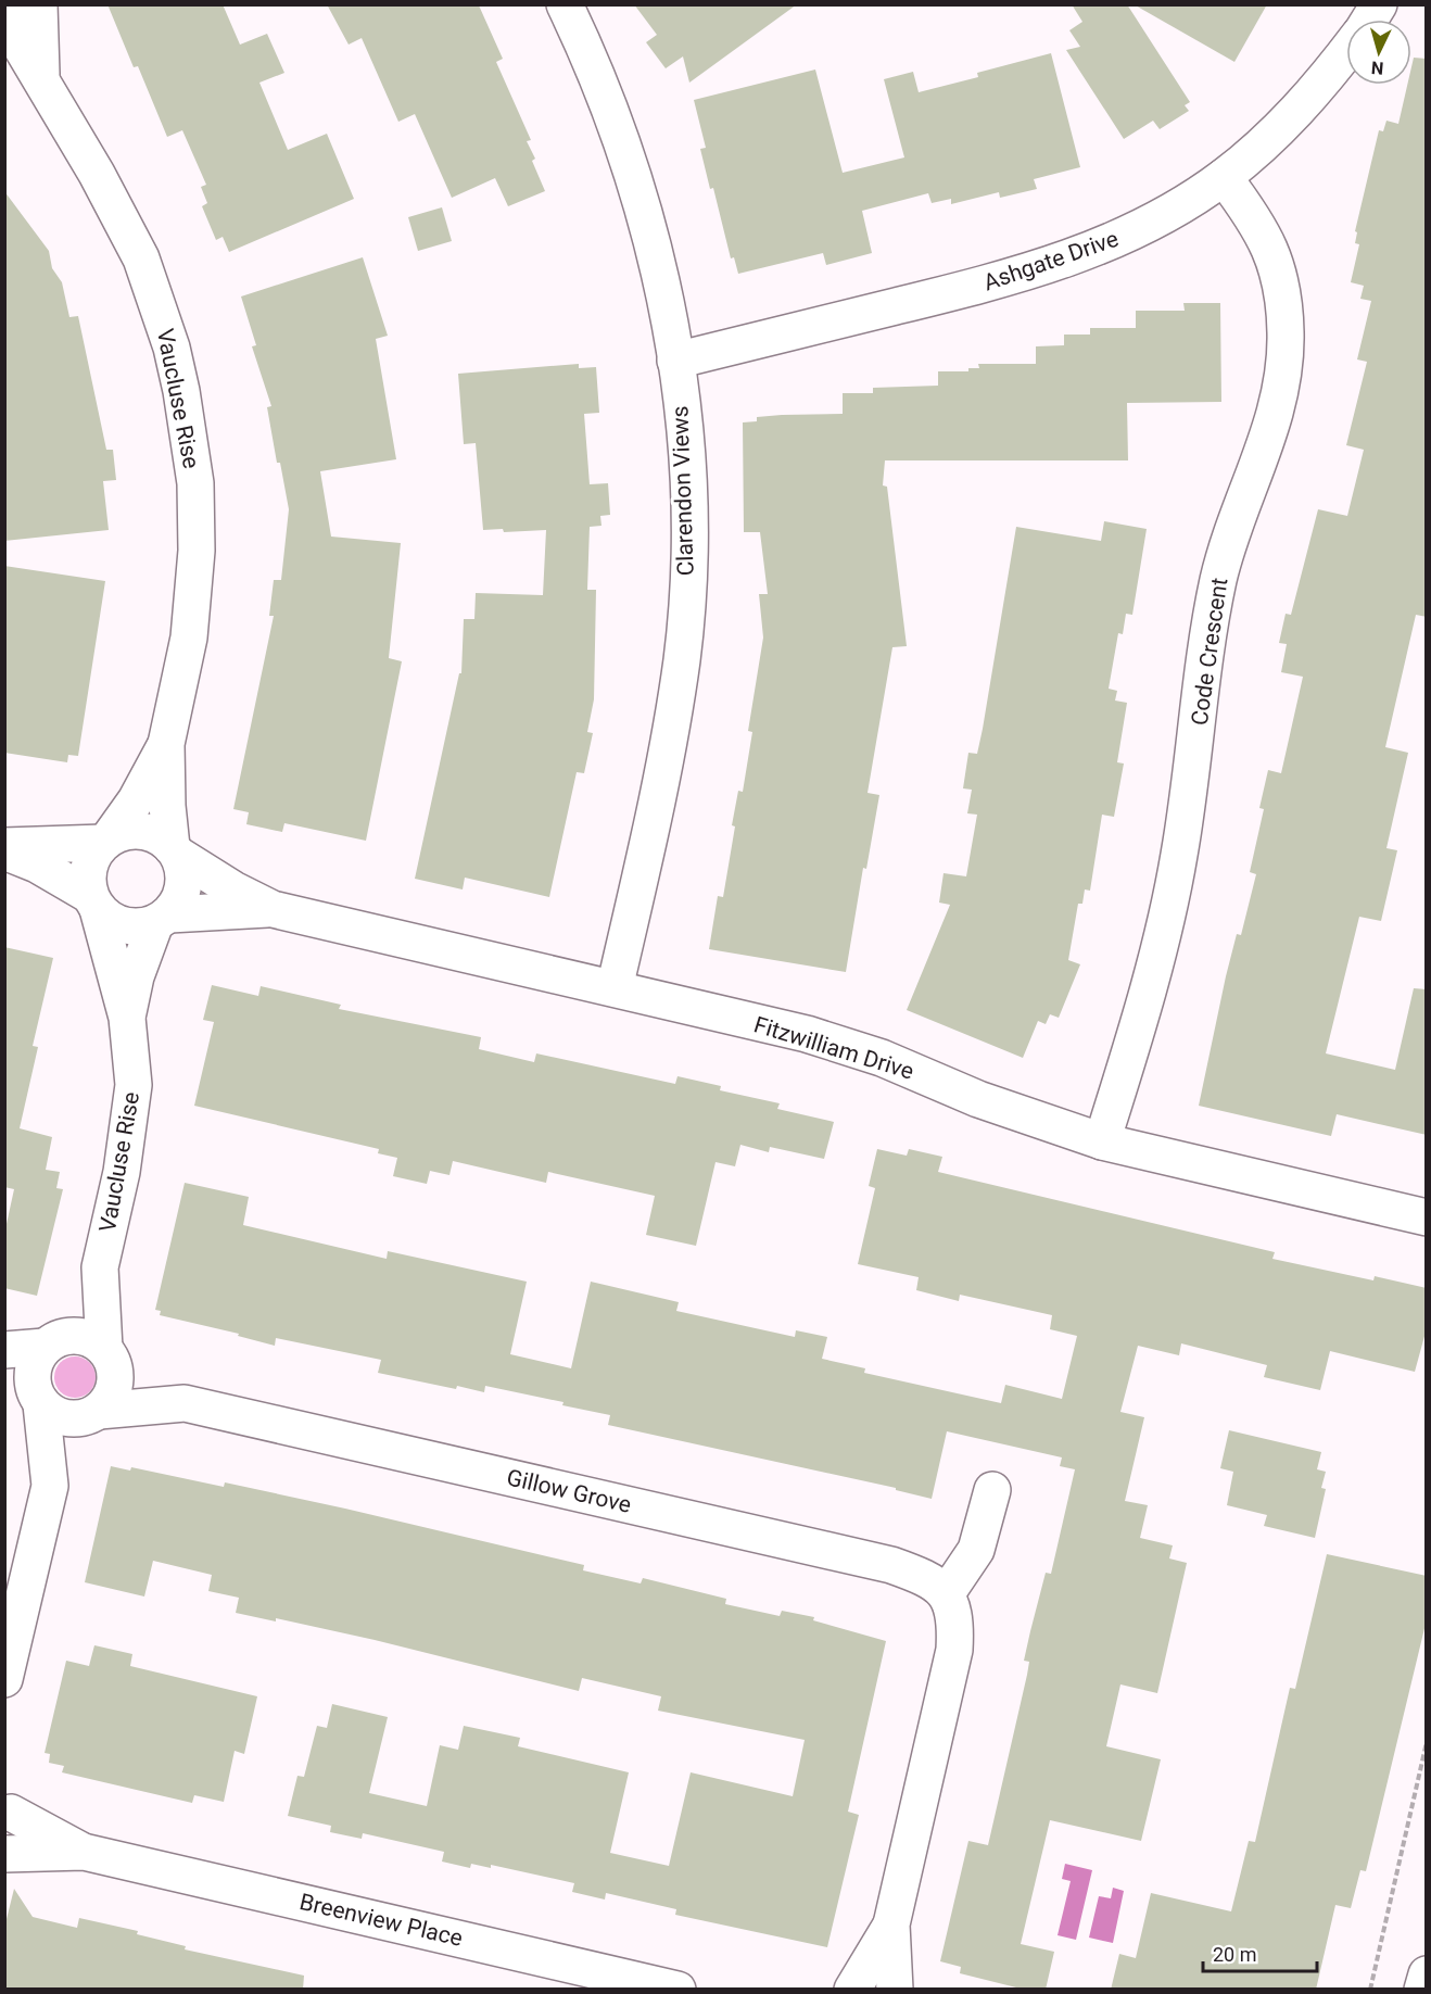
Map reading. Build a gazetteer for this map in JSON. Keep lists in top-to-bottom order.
{
  "streets": {
    "street": [
      "Ashgate Drive",
      "Vaucluse Rise",
      "Clarendon Views",
      "Code Crescent",
      "Fitzwilliam Drive",
      "Gillow Grove",
      "Breenview Place"
    ]
  },
  "crossings": [
    ["Ashgate Drive", "Clarendon Views"],
    ["Ashgate Drive", "Code Crescent"],
    ["Vaucluse Rise", "Fitzwilliam Drive"],
    ["Vaucluse Rise", "Gillow Grove"],
    ["Clarendon Views", "Fitzwilliam Drive"],
    ["Code Crescent", "Fitzwilliam Drive"]
  ],
  "scale_bar": "20 m",
  "north": "bottom"
}
